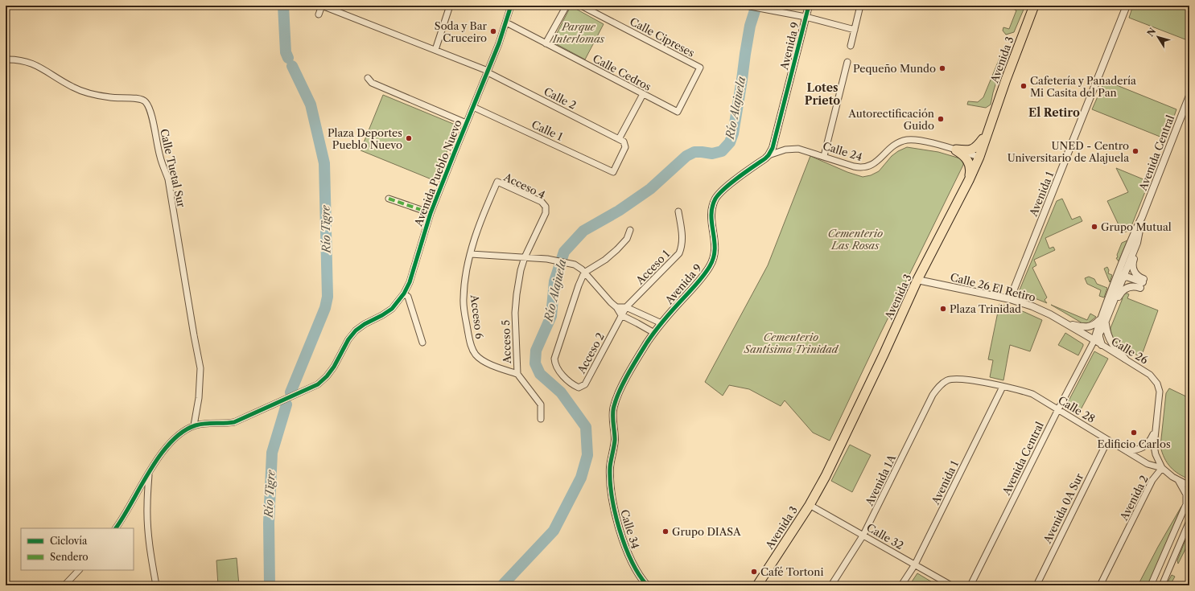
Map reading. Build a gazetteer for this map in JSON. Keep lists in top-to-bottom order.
{
  "streets": {
    "main road": ["Avenida 3"],
    "street": [
      "Calle Cipreses",
      "Avenida 9",
      "Calle Cedros",
      "Calle 2",
      "Calle 1",
      "Calle 24",
      "Avenida Central",
      "Calle Tuetal Sur",
      "Avenida Pueblo Nuevo",
      "Acceso 4",
      "Avenida 1",
      "Acceso 1",
      "Calle 26 El Retiro",
      "Acceso 6",
      "Acceso 5",
      "Calle 26",
      "Acceso 2",
      "Calle 28",
      "Avenida 1A",
      "Avenida 2",
      "Avenida 0A Sur",
      "Calle 34",
      "Calle 32"
    ]
  },
  "crossings": [
    ["Calle Cipreses", "Calle Cedros"],
    ["Avenida 9", "Calle 24"],
    ["Avenida 9", "Calle 34"],
    ["Avenida 3", "Calle 24"],
    ["Avenida 3", "Calle 26 El Retiro"],
    ["Avenida 3", "Calle 32"],
    ["Calle Cedros", "Avenida Pueblo Nuevo"],
    ["Calle 2", "Calle 1"],
    ["Calle 2", "Avenida Pueblo Nuevo"],
    ["Calle 1", "Avenida Pueblo Nuevo"],
    ["Avenida Central", "Calle 26 El Retiro"],
    ["Avenida Central", "Calle 26"],
    ["Avenida Central", "Calle 28"],
    ["Calle Tuetal Sur", "Avenida Pueblo Nuevo"],
    ["Acceso 4", "Acceso 6"],
    ["Acceso 4", "Acceso 5"],
    ["Avenida 1", "Calle 26 El Retiro"],
    ["Avenida 1", "Calle 28"],
    ["Avenida 1", "Calle 32"],
    ["Acceso 1", "Acceso 2"],
    ["Calle 26 El Retiro", "Calle 26"],
    ["Acceso 6", "Acceso 5"],
    ["Calle 28", "Avenida 1A"],
    ["Calle 28", "Avenida 2"],
    ["Calle 28", "Avenida 0A Sur"],
    ["Avenida 1A", "Calle 32"]
  ],
  "districts": ["Lotes Prieto", "El Retiro"],
  "water": ["Río Alajuela", "Río Tigre"],
  "parks": ["Parque Interlomas", "Cementerio Las Rosas", "Cementerio Santísima Trinidad"],
  "places": [
    "Soda y Bar Cruceiro",
    "Pequeño Mundo",
    "Cafetería y Panadería Mi Casita del Pan",
    "Autorectificación Guido",
    "Plaza Deportes Pueblo Nuevo",
    "UNED - Centro Universitario de Alajuela",
    "Grupo Mutual",
    "Plaza Trinidad",
    "Edificio Carlos",
    "Grupo DIASA",
    "Café Tortoni"
  ],
  "legend": ["Ciclovía", "Sendero"],
  "north": "top left"
}
